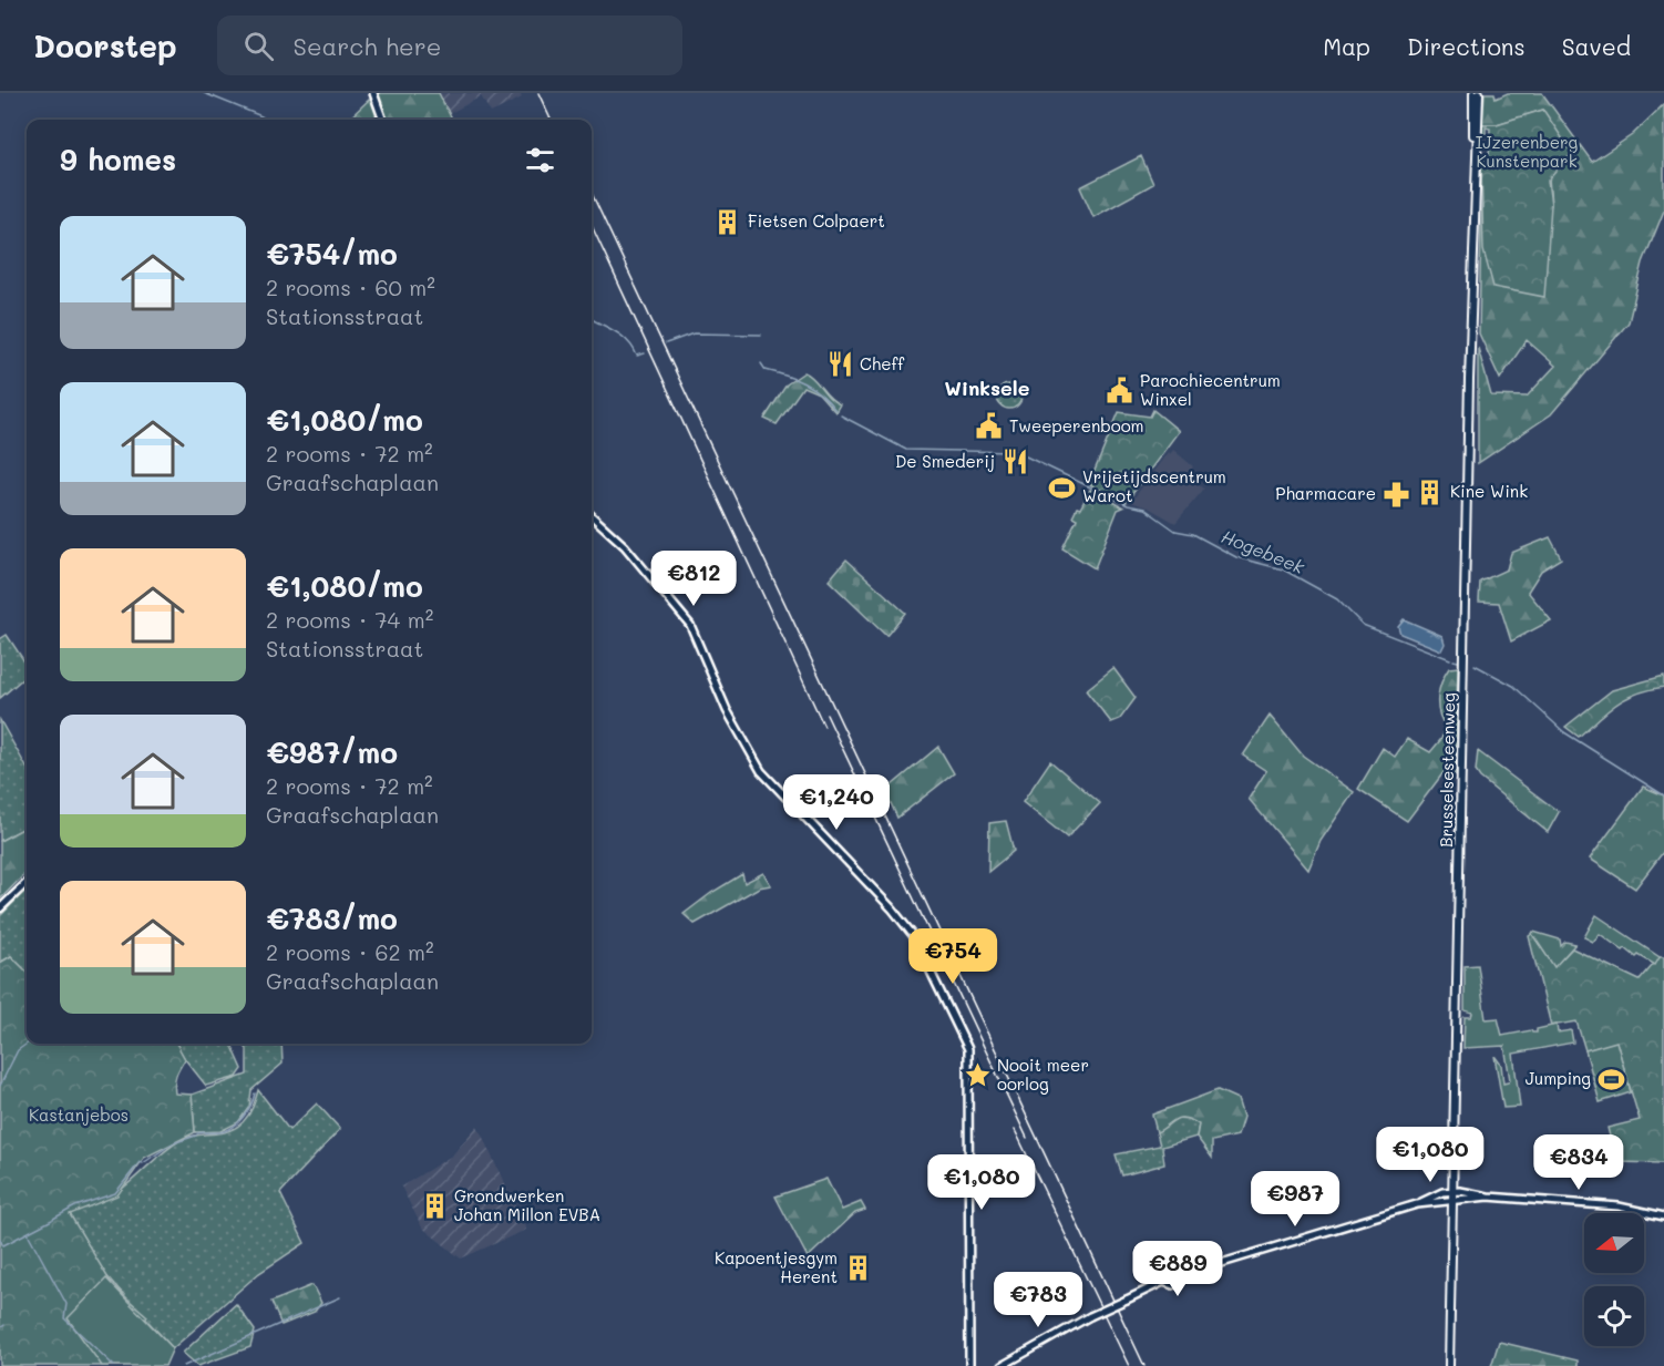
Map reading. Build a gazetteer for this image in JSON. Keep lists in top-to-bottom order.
{
  "streets": {
    "main road": ["Brusselsesteenweg"]
  },
  "districts": ["Winksele"],
  "water": ["Hogebeek"],
  "parks": ["IJzerenberg Kunstenpark", "Kastanjebos"],
  "places": {
    "building": [
      "Fietsen Colpaert",
      "Kine Wink",
      "Grondwerken Johan Millon EVBA",
      "Kapoentjesgym Herent"
    ],
    "restaurant": ["Cheff", "De Smederij"],
    "public building": ["Parochiecentrum Winxel", "Tweeperenboom"],
    "sports": ["Vrijetijdscentrum Warot", "Jumping"],
    "pharmacy": ["Pharmacare"],
    "place": ["Nooit meer oorlog"]
  },
  "north": "left",
  "page": {
    "header": "Doorstep",
    "search": "Search here",
    "nav": ["Map", "Directions", "Saved"],
    "heading": "9 homes",
    "list": [
      {
        "name": "€754/mo",
        "note": "2 rooms · 60 m² · Stationsstraat"
      },
      {
        "name": "€1,080/mo",
        "note": "2 rooms · 72 m² · Graafschaplaan"
      },
      {
        "name": "€1,080/mo",
        "note": "2 rooms · 74 m² · Stationsstraat"
      },
      {
        "name": "€987/mo",
        "note": "2 rooms · 72 m² · Graafschaplaan"
      },
      {
        "name": "€783/mo",
        "note": "2 rooms · 62 m² · Graafschaplaan"
      }
    ],
    "price": [
      "€812",
      "€1,240",
      "€754",
      "€1,080",
      "€834",
      "€1,080",
      "€987",
      "€889",
      "€783"
    ]
  }
}
